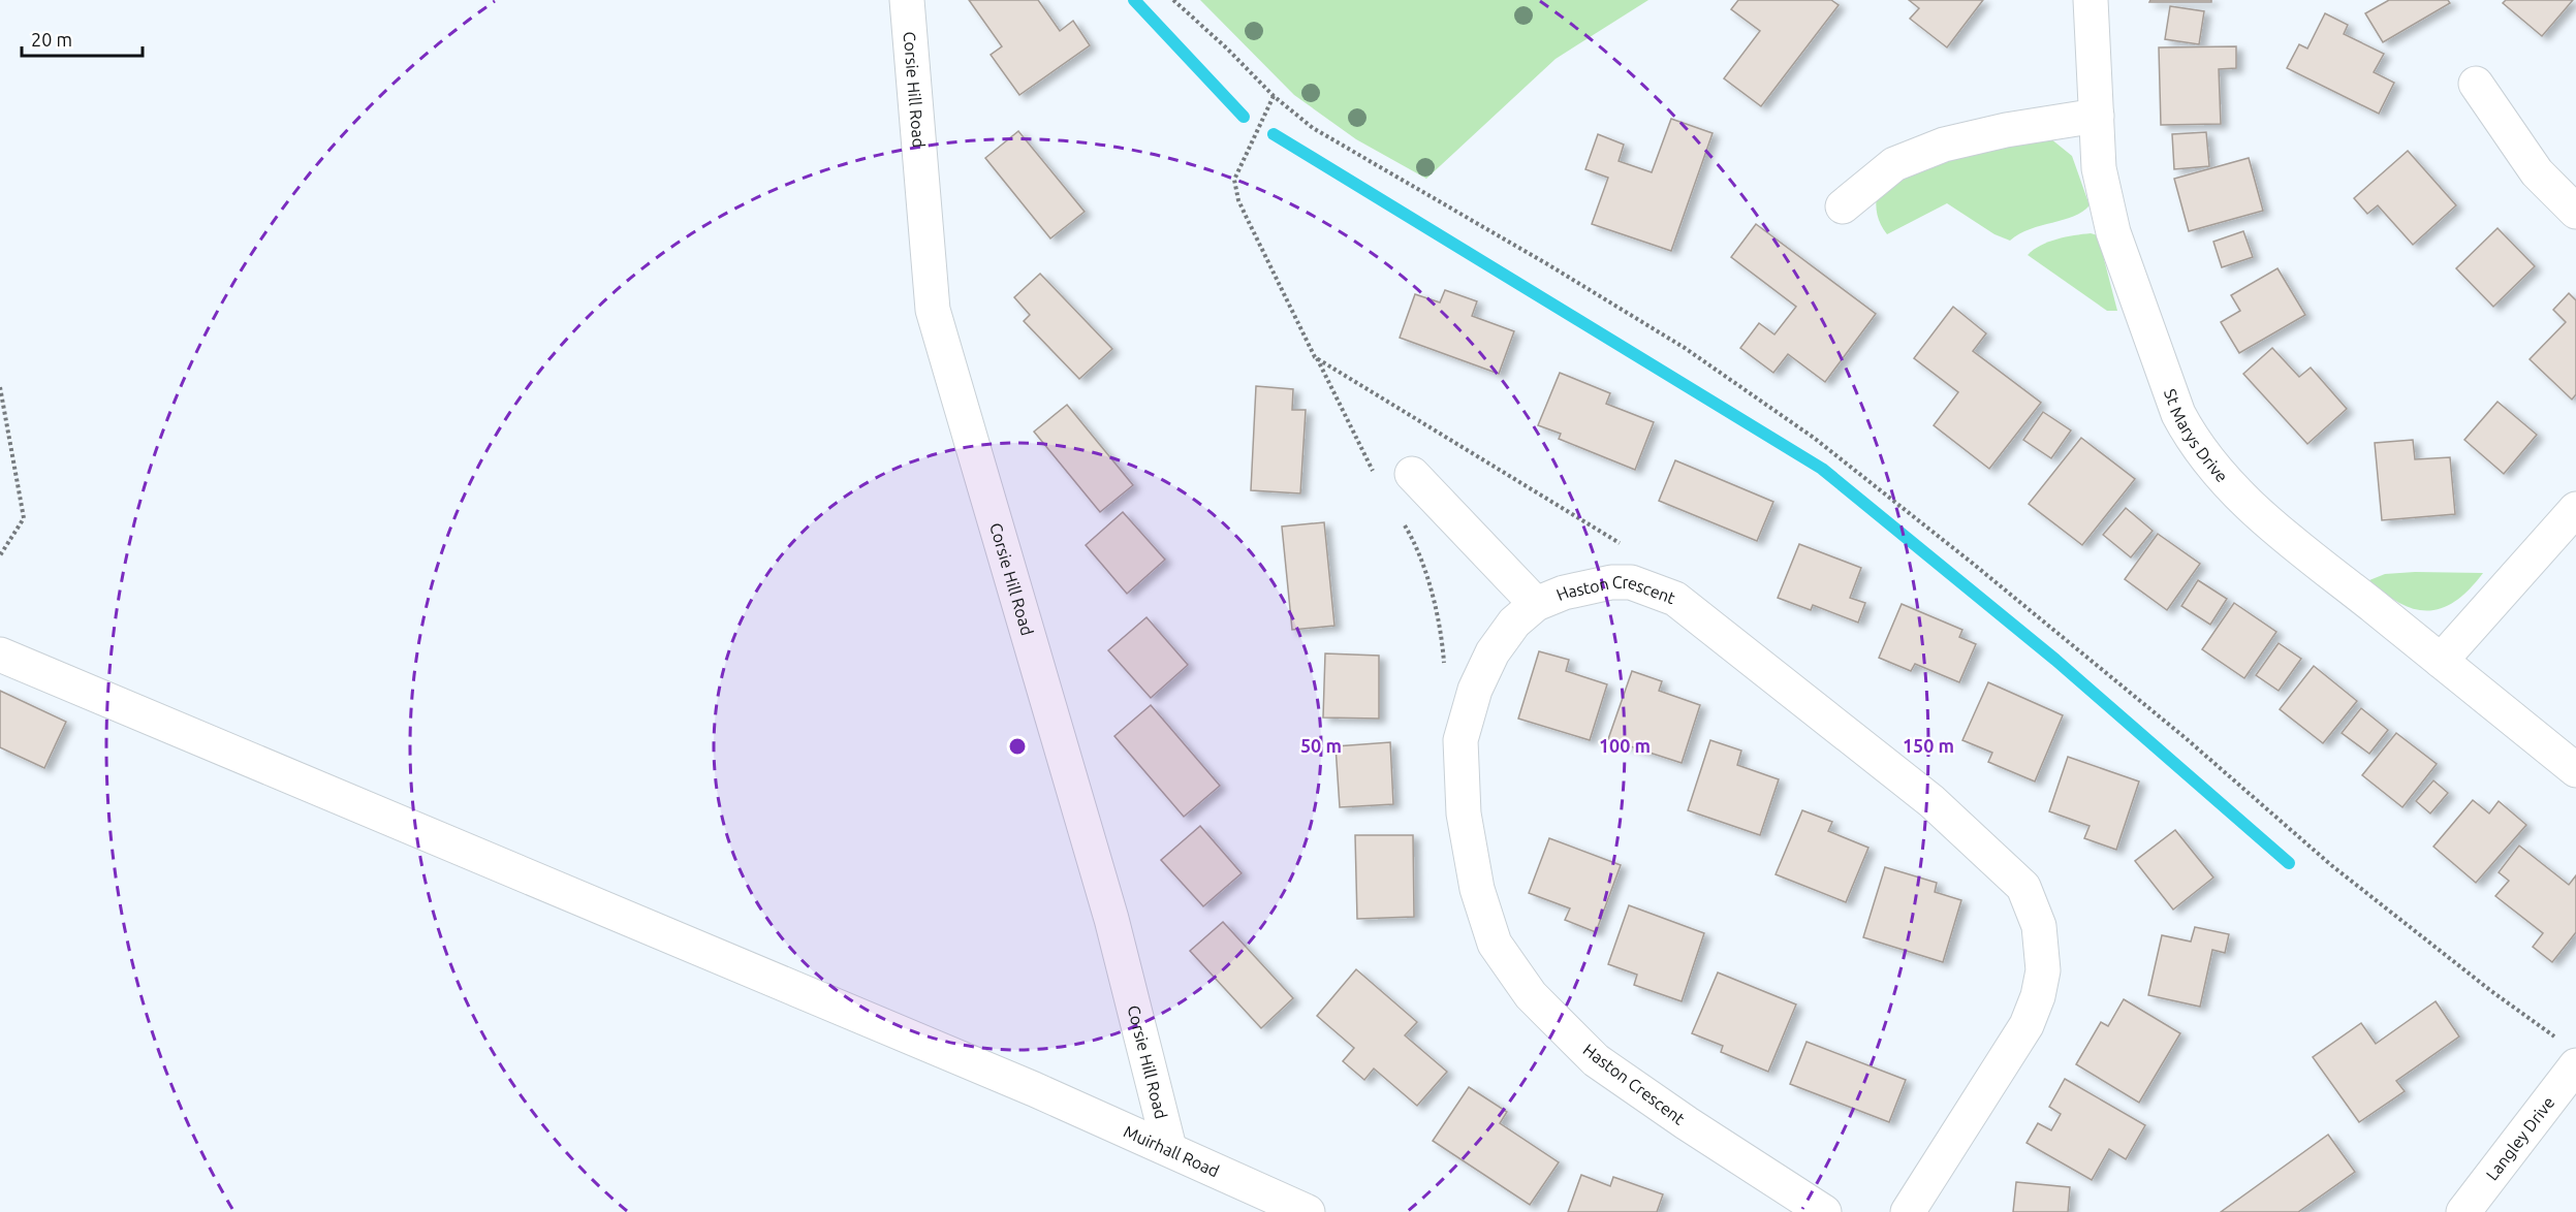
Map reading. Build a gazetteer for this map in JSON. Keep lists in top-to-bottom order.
{
  "streets": {
    "street": [
      "Corsie Hill Road",
      "St Marys Drive",
      "Haston Crescent",
      "Langley Drive",
      "Muirhall Road"
    ]
  },
  "crossings": [
    ["Corsie Hill Road", "Muirhall Road"]
  ],
  "scale_bar": "20 m",
  "rings": ["50 m", "100 m", "150 m"]
}
